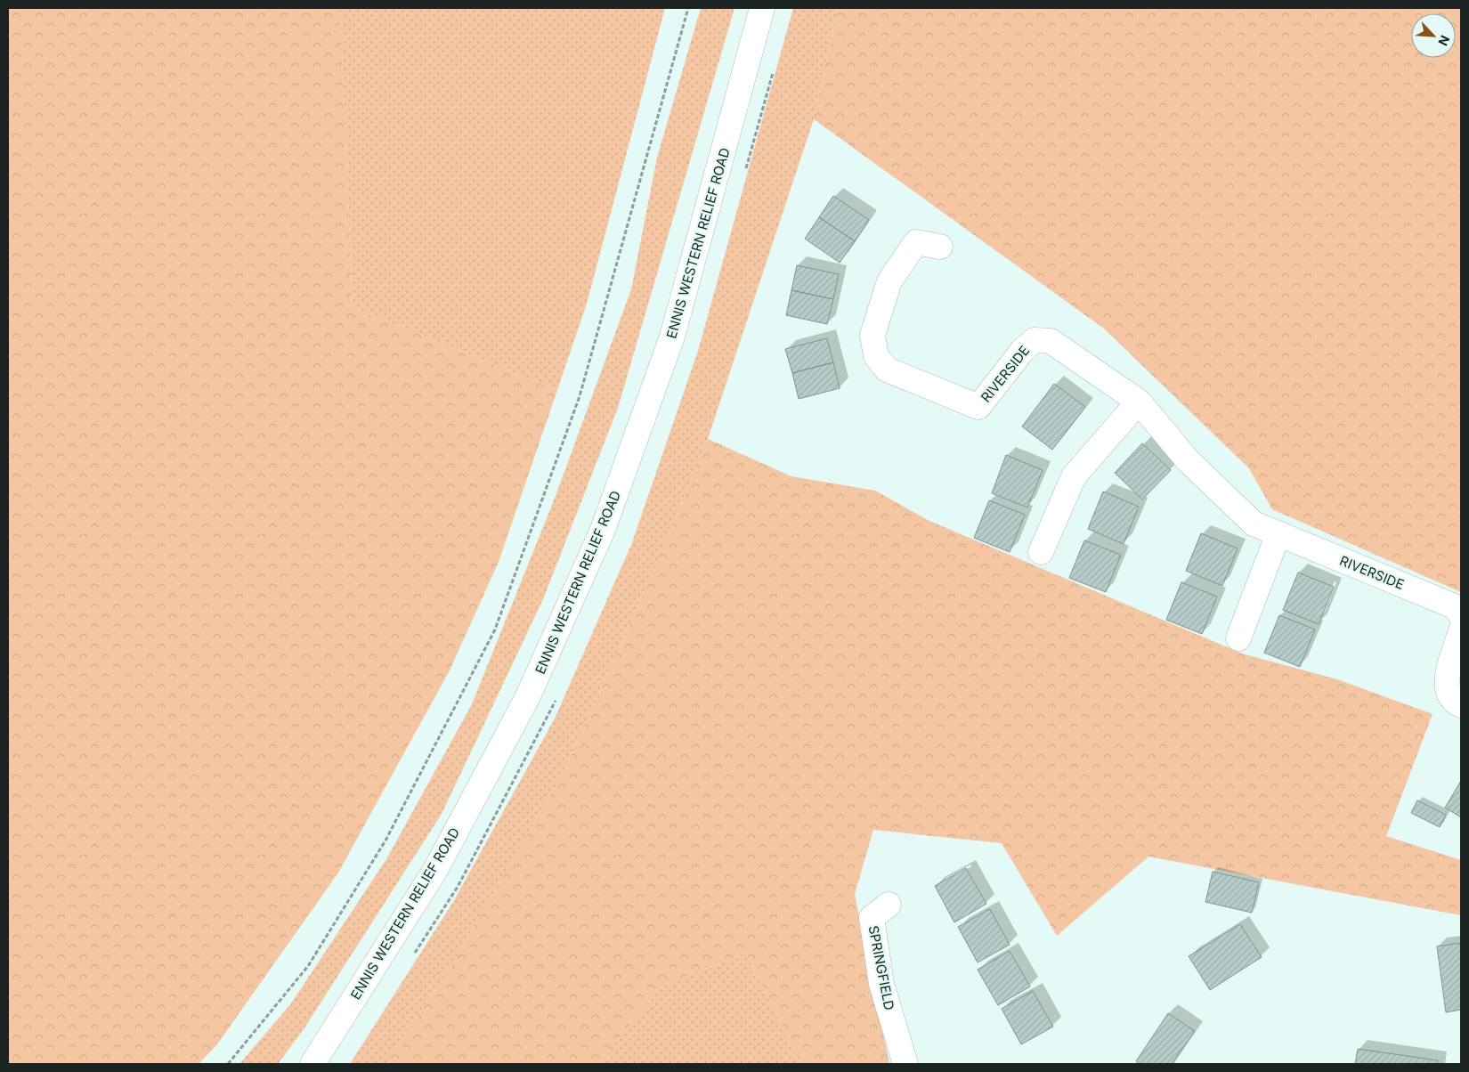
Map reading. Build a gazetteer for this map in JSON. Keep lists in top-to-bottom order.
{
  "streets": {
    "street": ["ENNIS WESTERN RELIEF ROAD", "RIVERSIDE", "SPRINGFIELD"]
  },
  "north": "bottom right"
}
